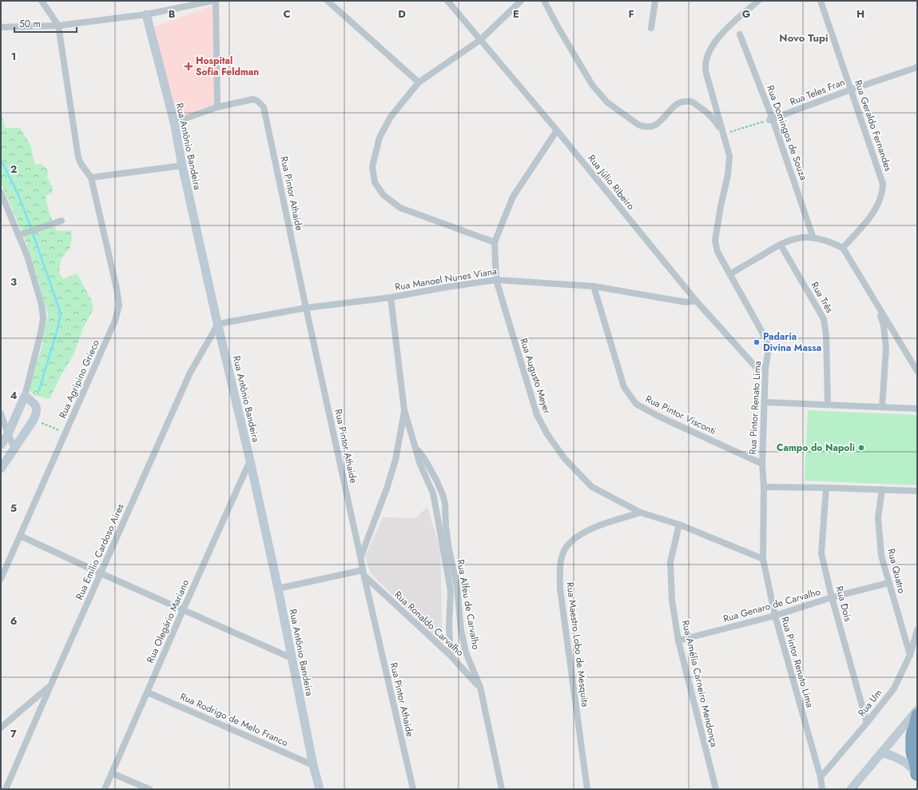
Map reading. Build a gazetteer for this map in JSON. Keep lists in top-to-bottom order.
{
  "streets": {
    "street": [
      "Rua Teles Fran",
      "Rua Geraldo Fernandes",
      "Rua Domingos de Souza",
      "Rua Antônio Bandeira",
      "Rua Júlio Ribeiro",
      "Rua Pintor Athaide",
      "Rua Manoel Nunes Viana",
      "Rua Três",
      "Rua Augusto Meyer",
      "Rua Agripino Grieco",
      "Rua Pintor Renato Lima",
      "Rua Pintor Visconti",
      "Rua Emílio Cardoso Aires",
      "Rua Quatro",
      "Rua Dois",
      "Rua Alfeu de Carvalho",
      "Rua Genaro de Carvalho",
      "Rua Olegário Mariano",
      "Rua Ronaldo Carvalho",
      "Rua Maestro Lobo de Mesquita",
      "Rua Amélia Carneiro Mendonça",
      "Rua Um",
      "Rua Rodrigo de Melo Franco"
    ]
  },
  "crossings": [
    ["Rua Teles Fran", "Rua Geraldo Fernandes"],
    ["Rua Teles Fran", "Rua Domingos de Souza"],
    ["Rua Domingos de Souza", "Rua Pintor Renato Lima"],
    ["Rua Antônio Bandeira", "Rua Manoel Nunes Viana"],
    ["Rua Antônio Bandeira", "Rua Emílio Cardoso Aires"],
    ["Rua Antônio Bandeira", "Rua Olegário Mariano"],
    ["Rua Antônio Bandeira", "Rua Rodrigo de Melo Franco"],
    ["Rua Júlio Ribeiro", "Rua Manoel Nunes Viana"],
    ["Rua Júlio Ribeiro", "Rua Pintor Renato Lima"],
    ["Rua Pintor Athaide", "Rua Manoel Nunes Viana"],
    ["Rua Pintor Athaide", "Rua Ronaldo Carvalho"],
    ["Rua Manoel Nunes Viana", "Rua Augusto Meyer"],
    ["Rua Manoel Nunes Viana", "Rua Pintor Visconti"],
    ["Rua Manoel Nunes Viana", "Rua Emílio Cardoso Aires"],
    ["Rua Manoel Nunes Viana", "Rua Alfeu de Carvalho"],
    ["Rua Augusto Meyer", "Rua Pintor Renato Lima"],
    ["Rua Augusto Meyer", "Rua Maestro Lobo de Mesquita"],
    ["Rua Augusto Meyer", "Rua Amélia Carneiro Mendonça"],
    ["Rua Pintor Renato Lima", "Rua Pintor Visconti"],
    ["Rua Pintor Renato Lima", "Rua Genaro de Carvalho"],
    ["Rua Pintor Renato Lima", "Rua Um"],
    ["Rua Quatro", "Rua Genaro de Carvalho"],
    ["Rua Quatro", "Rua Um"],
    ["Rua Dois", "Rua Genaro de Carvalho"],
    ["Rua Dois", "Rua Um"],
    ["Rua Alfeu de Carvalho", "Rua Ronaldo Carvalho"],
    ["Rua Genaro de Carvalho", "Rua Amélia Carneiro Mendonça"],
    ["Rua Olegário Mariano", "Rua Rodrigo de Melo Franco"]
  ],
  "districts": ["Novo Tupi"],
  "places": {
    "health": ["Hospital Sofia Feldman"],
    "other": ["Padaria Divina Massa", "Campo do Napoli"]
  },
  "scale_bar": "50 m",
  "grid": {
    "columns": [
      "B",
      "C",
      "D",
      "E",
      "F",
      "G",
      "H"
    ],
    "rows": [
      "1",
      "2",
      "3",
      "4",
      "5",
      "6",
      "7"
    ]
  }
}
